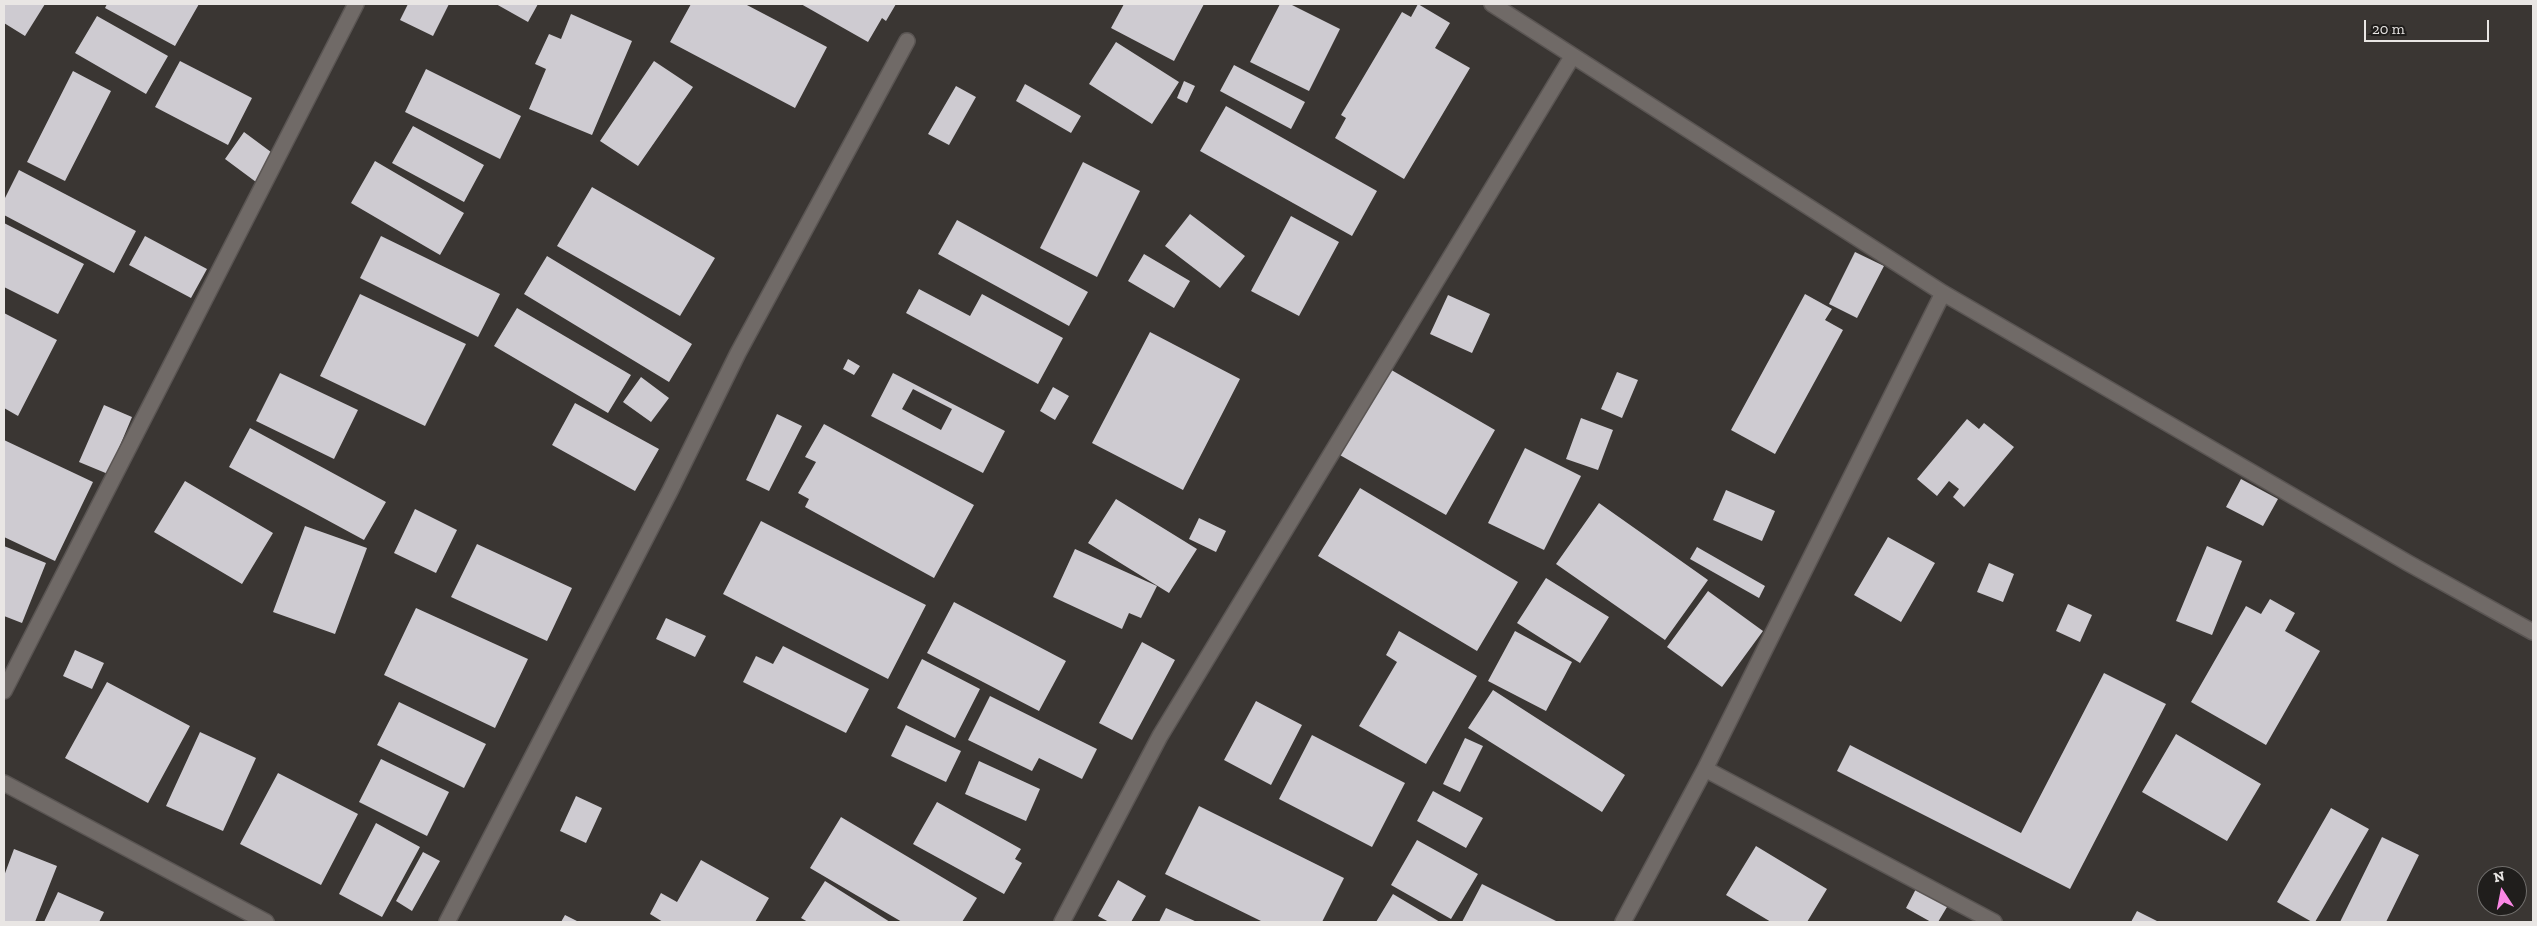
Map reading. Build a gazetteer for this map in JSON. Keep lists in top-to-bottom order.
{
  "scale_bar": "20 m",
  "north": "top"
}
